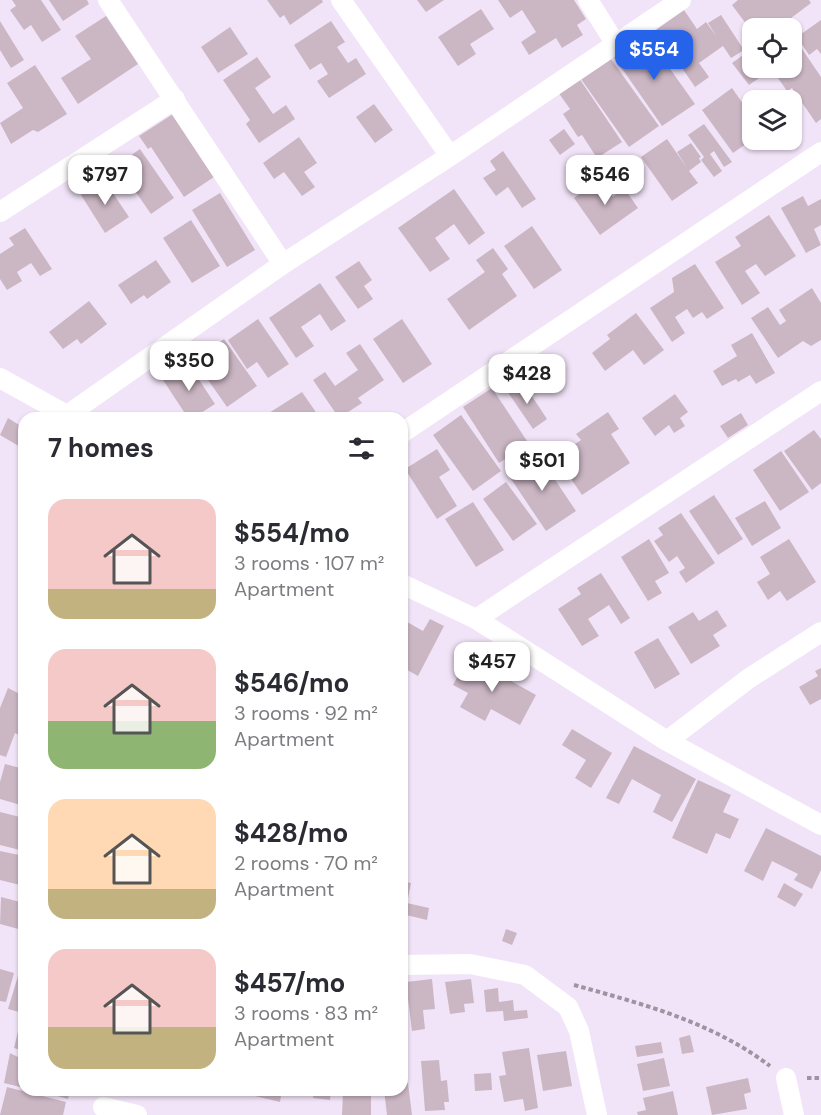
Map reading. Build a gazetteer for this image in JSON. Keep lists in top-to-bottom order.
{
  "page": {
    "price": [
      "$554",
      "$797",
      "$546",
      "$350",
      "$428",
      "$501",
      "$457"
    ],
    "heading": "7 homes",
    "list": [
      {
        "name": "$554/mo",
        "note": "3 rooms · 107 m² · Apartment"
      },
      {
        "name": "$546/mo",
        "note": "3 rooms · 92 m² · Apartment"
      },
      {
        "name": "$428/mo",
        "note": "2 rooms · 70 m² · Apartment"
      },
      {
        "name": "$457/mo",
        "note": "3 rooms · 83 m² · Apartment"
      }
    ]
  }
}
